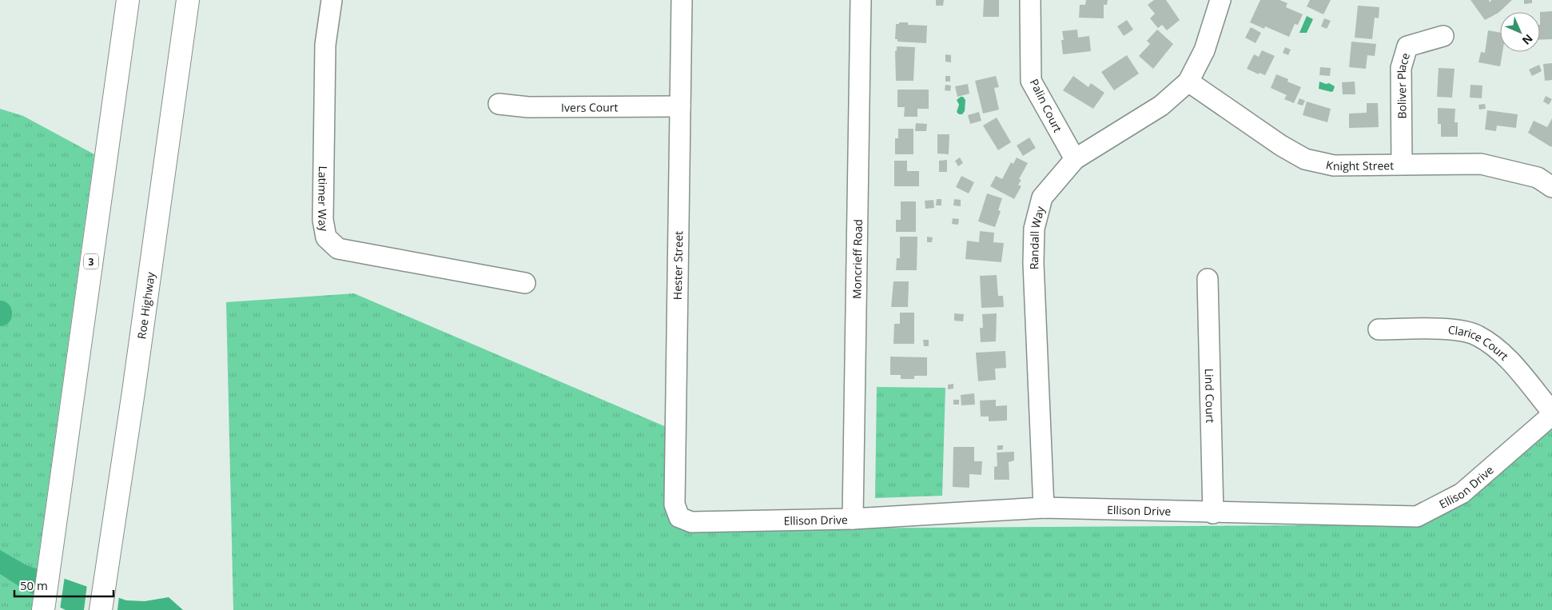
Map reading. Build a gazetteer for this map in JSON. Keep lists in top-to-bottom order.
{
  "streets": {
    "highway": ["3", "Roe Highway"],
    "street": [
      "Boliver Place",
      "Palin Court",
      "Ivers Court",
      "Knight Street",
      "Latimer Way",
      "Randall Way",
      "Moncrieff Road",
      "Hester Street",
      "Clarice Court",
      "Lind Court",
      "Ellison Drive"
    ]
  },
  "crossings": [
    ["Boliver Place", "Knight Street"],
    ["Palin Court", "Randall Way"],
    ["Ivers Court", "Hester Street"],
    ["Knight Street", "Randall Way"],
    ["Randall Way", "Ellison Drive"],
    ["Moncrieff Road", "Ellison Drive"],
    ["Hester Street", "Ellison Drive"],
    ["Lind Court", "Ellison Drive"]
  ],
  "scale_bar": "50 m",
  "north": "bottom right"
}
